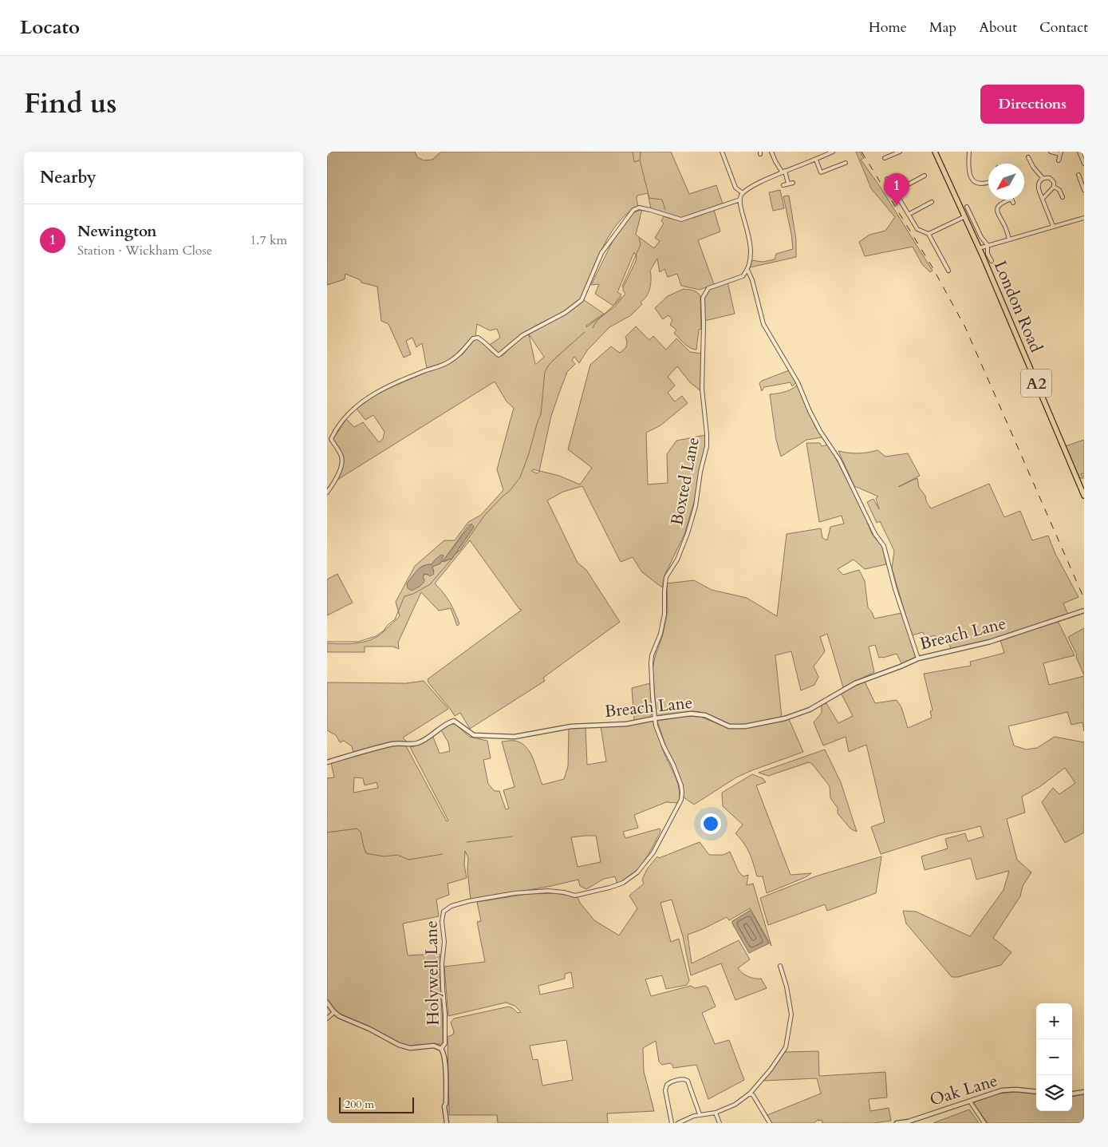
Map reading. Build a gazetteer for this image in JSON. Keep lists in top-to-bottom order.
{
  "streets": {
    "main road": ["London Road", "A2"],
    "street": [
      "Boxted Lane",
      "Breach Lane",
      "Holywell Lane",
      "Oak Lane"
    ]
  },
  "crossings": [
    ["Boxted Lane", "Breach Lane"],
    ["Boxted Lane", "Holywell Lane"],
    ["Breach Lane", "Holywell Lane"]
  ],
  "scale_bar": "200 m",
  "north": "bottom left",
  "page": {
    "header": "Locato",
    "nav": [
      "Home",
      "Map",
      "About",
      "Contact"
    ],
    "title": "Find us",
    "buttons": "Directions",
    "heading": "Nearby",
    "pins": "1",
    "list": [
      {
        "mark": "1",
        "name": "Newington",
        "note": "Station · Wickham Close",
        "value": "1.7 km"
      }
    ],
    "map_buttons": ["+", "−"],
    "scale": "200 m"
  }
}
